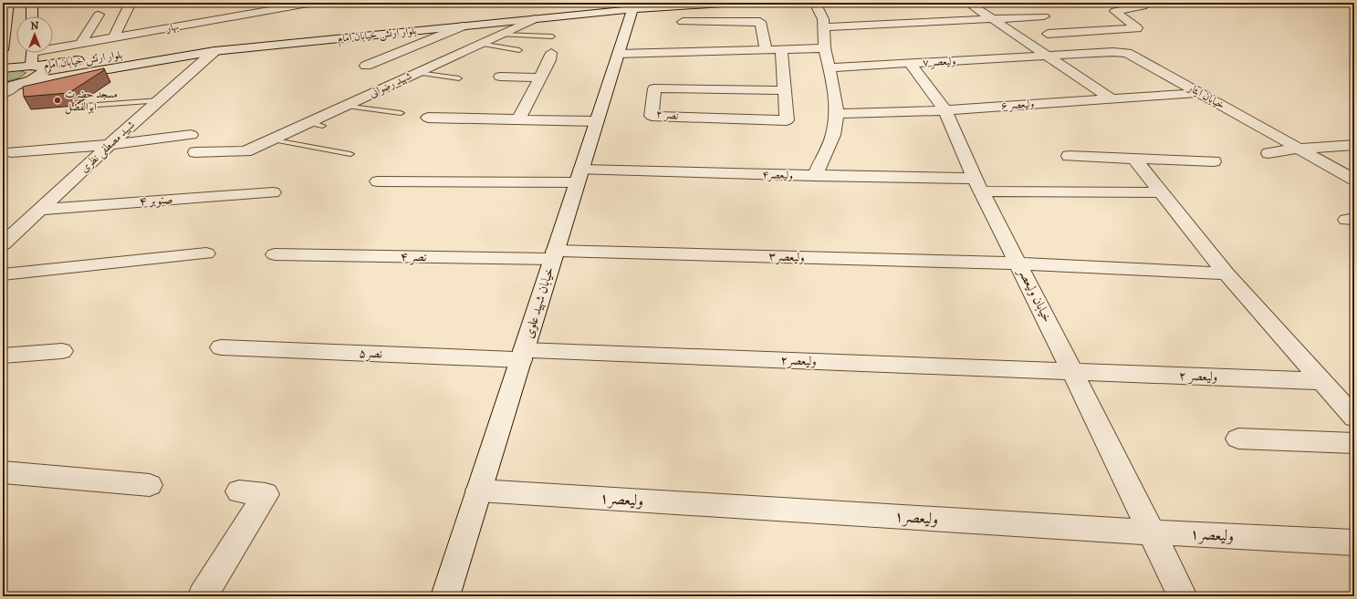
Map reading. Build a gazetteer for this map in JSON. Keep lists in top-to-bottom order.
{
  "streets": {
    "street": [
      "بهار",
      "بلوار ارتش خیابان امام",
      "ولیعصر ۷",
      "شهید رضوانی",
      "خیابان ایثار",
      "ولیعصر ۶",
      "نصر ۲",
      "شهید مصطفی نظری",
      "ولیعصر۴",
      "صنوبر ۴",
      "نصر ۴",
      "ولیعصر۳",
      "خیابان ولیعصر",
      "خیابان شهید علوی",
      "نصر۵",
      "ولیعصر۲",
      "ولیعصر ۲",
      "ولیعصر۱"
    ]
  },
  "crossings": [
    ["بلوار ارتش خیابان امام", "شهید رضوانی"],
    ["بلوار ارتش خیابان امام", "شهید مصطفی نظری"],
    ["بلوار ارتش خیابان امام", "خیابان شهید علوی"],
    ["ولیعصر ۷", "خیابان ایثار"],
    ["ولیعصر ۷", "خیابان ولیعصر"],
    ["خیابان ایثار", "ولیعصر ۶"],
    ["ولیعصر ۶", "خیابان ولیعصر"],
    ["شهید مصطفی نظری", "صنوبر ۴"],
    ["ولیعصر۴", "خیابان ولیعصر"],
    ["ولیعصر۴", "خیابان شهید علوی"],
    ["نصر ۴", "ولیعصر۳"],
    ["نصر ۴", "خیابان شهید علوی"],
    ["ولیعصر۳", "خیابان ولیعصر"],
    ["ولیعصر۳", "خیابان شهید علوی"],
    ["خیابان ولیعصر", "ولیعصر۲"],
    ["خیابان ولیعصر", "ولیعصر ۲"],
    ["خیابان ولیعصر", "ولیعصر۱"],
    ["خیابان شهید علوی", "نصر۵"],
    ["خیابان شهید علوی", "ولیعصر۲"],
    ["خیابان شهید علوی", "ولیعصر۱"],
    ["نصر۵", "ولیعصر۲"],
    ["ولیعصر۲", "ولیعصر ۲"]
  ],
  "places": ["مسجد حضرت ابوالفضل"],
  "north": "top"
}
